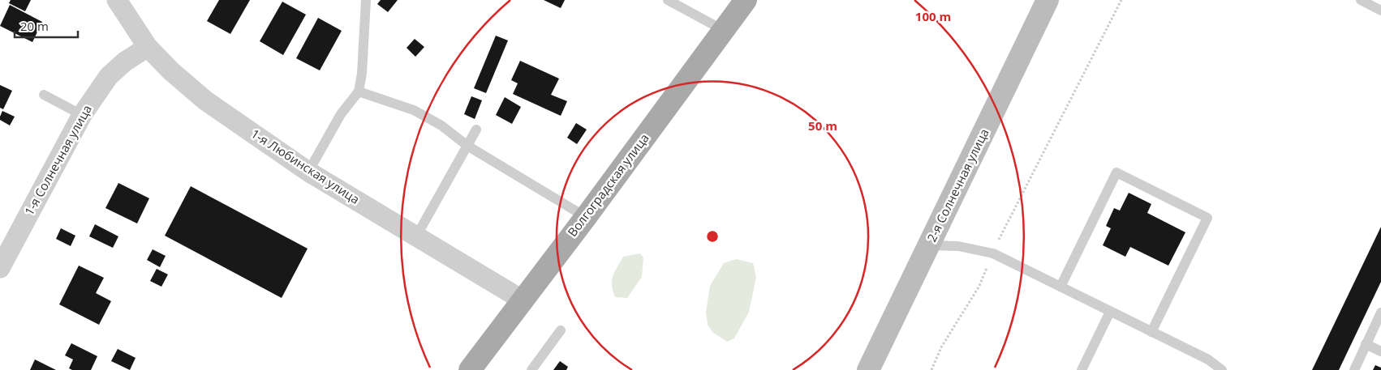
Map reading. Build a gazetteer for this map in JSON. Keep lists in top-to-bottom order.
{
  "streets": {
    "main road": ["Волгоградская улица", "2-я Солнечная улица"],
    "street": ["1-я Солнечная улица", "1-я Любинская улица"]
  },
  "crossings": [
    ["1-я Солнечная улица", "1-я Любинская улица"],
    ["1-я Любинская улица", "Волгоградская улица"]
  ],
  "scale_bar": "20 m",
  "rings": ["100 m", "50 m"]
}
